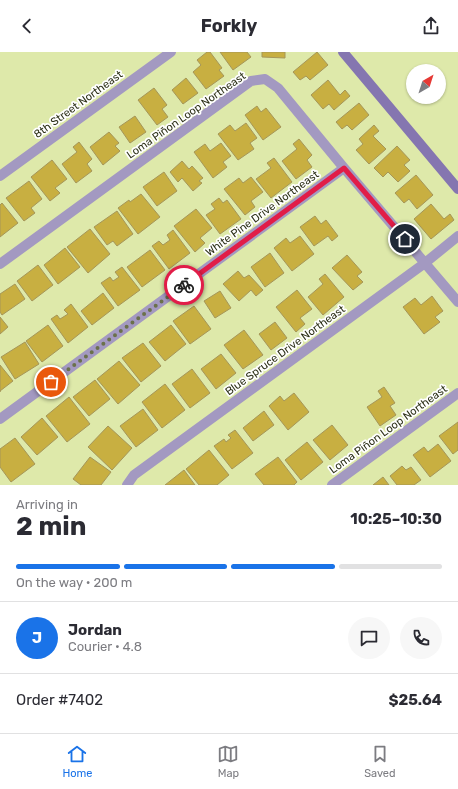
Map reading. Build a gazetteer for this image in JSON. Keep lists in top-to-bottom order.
{
  "streets": {
    "street": [
      "8th Street Northeast",
      "Loma Piñon Loop Northeast",
      "White Pine Drive Northeast",
      "Blue Spruce Drive Northeast"
    ]
  },
  "crossings": [
    ["Loma Piñon Loop Northeast", "White Pine Drive Northeast"],
    ["Loma Piñon Loop Northeast", "Blue Spruce Drive Northeast"]
  ],
  "north": "top right",
  "page": {
    "header": "Forkly",
    "heading": ["2 min", "Arriving in", "10:25–10:30"],
    "panel": [
      "Jordan",
      "Courier · 4.8",
      "Order #7402",
      "$25.64"
    ],
    "bar": "On the way · 200 m",
    "round": "J",
    "tabs": ["Home", "Map", "Saved"]
  }
}
